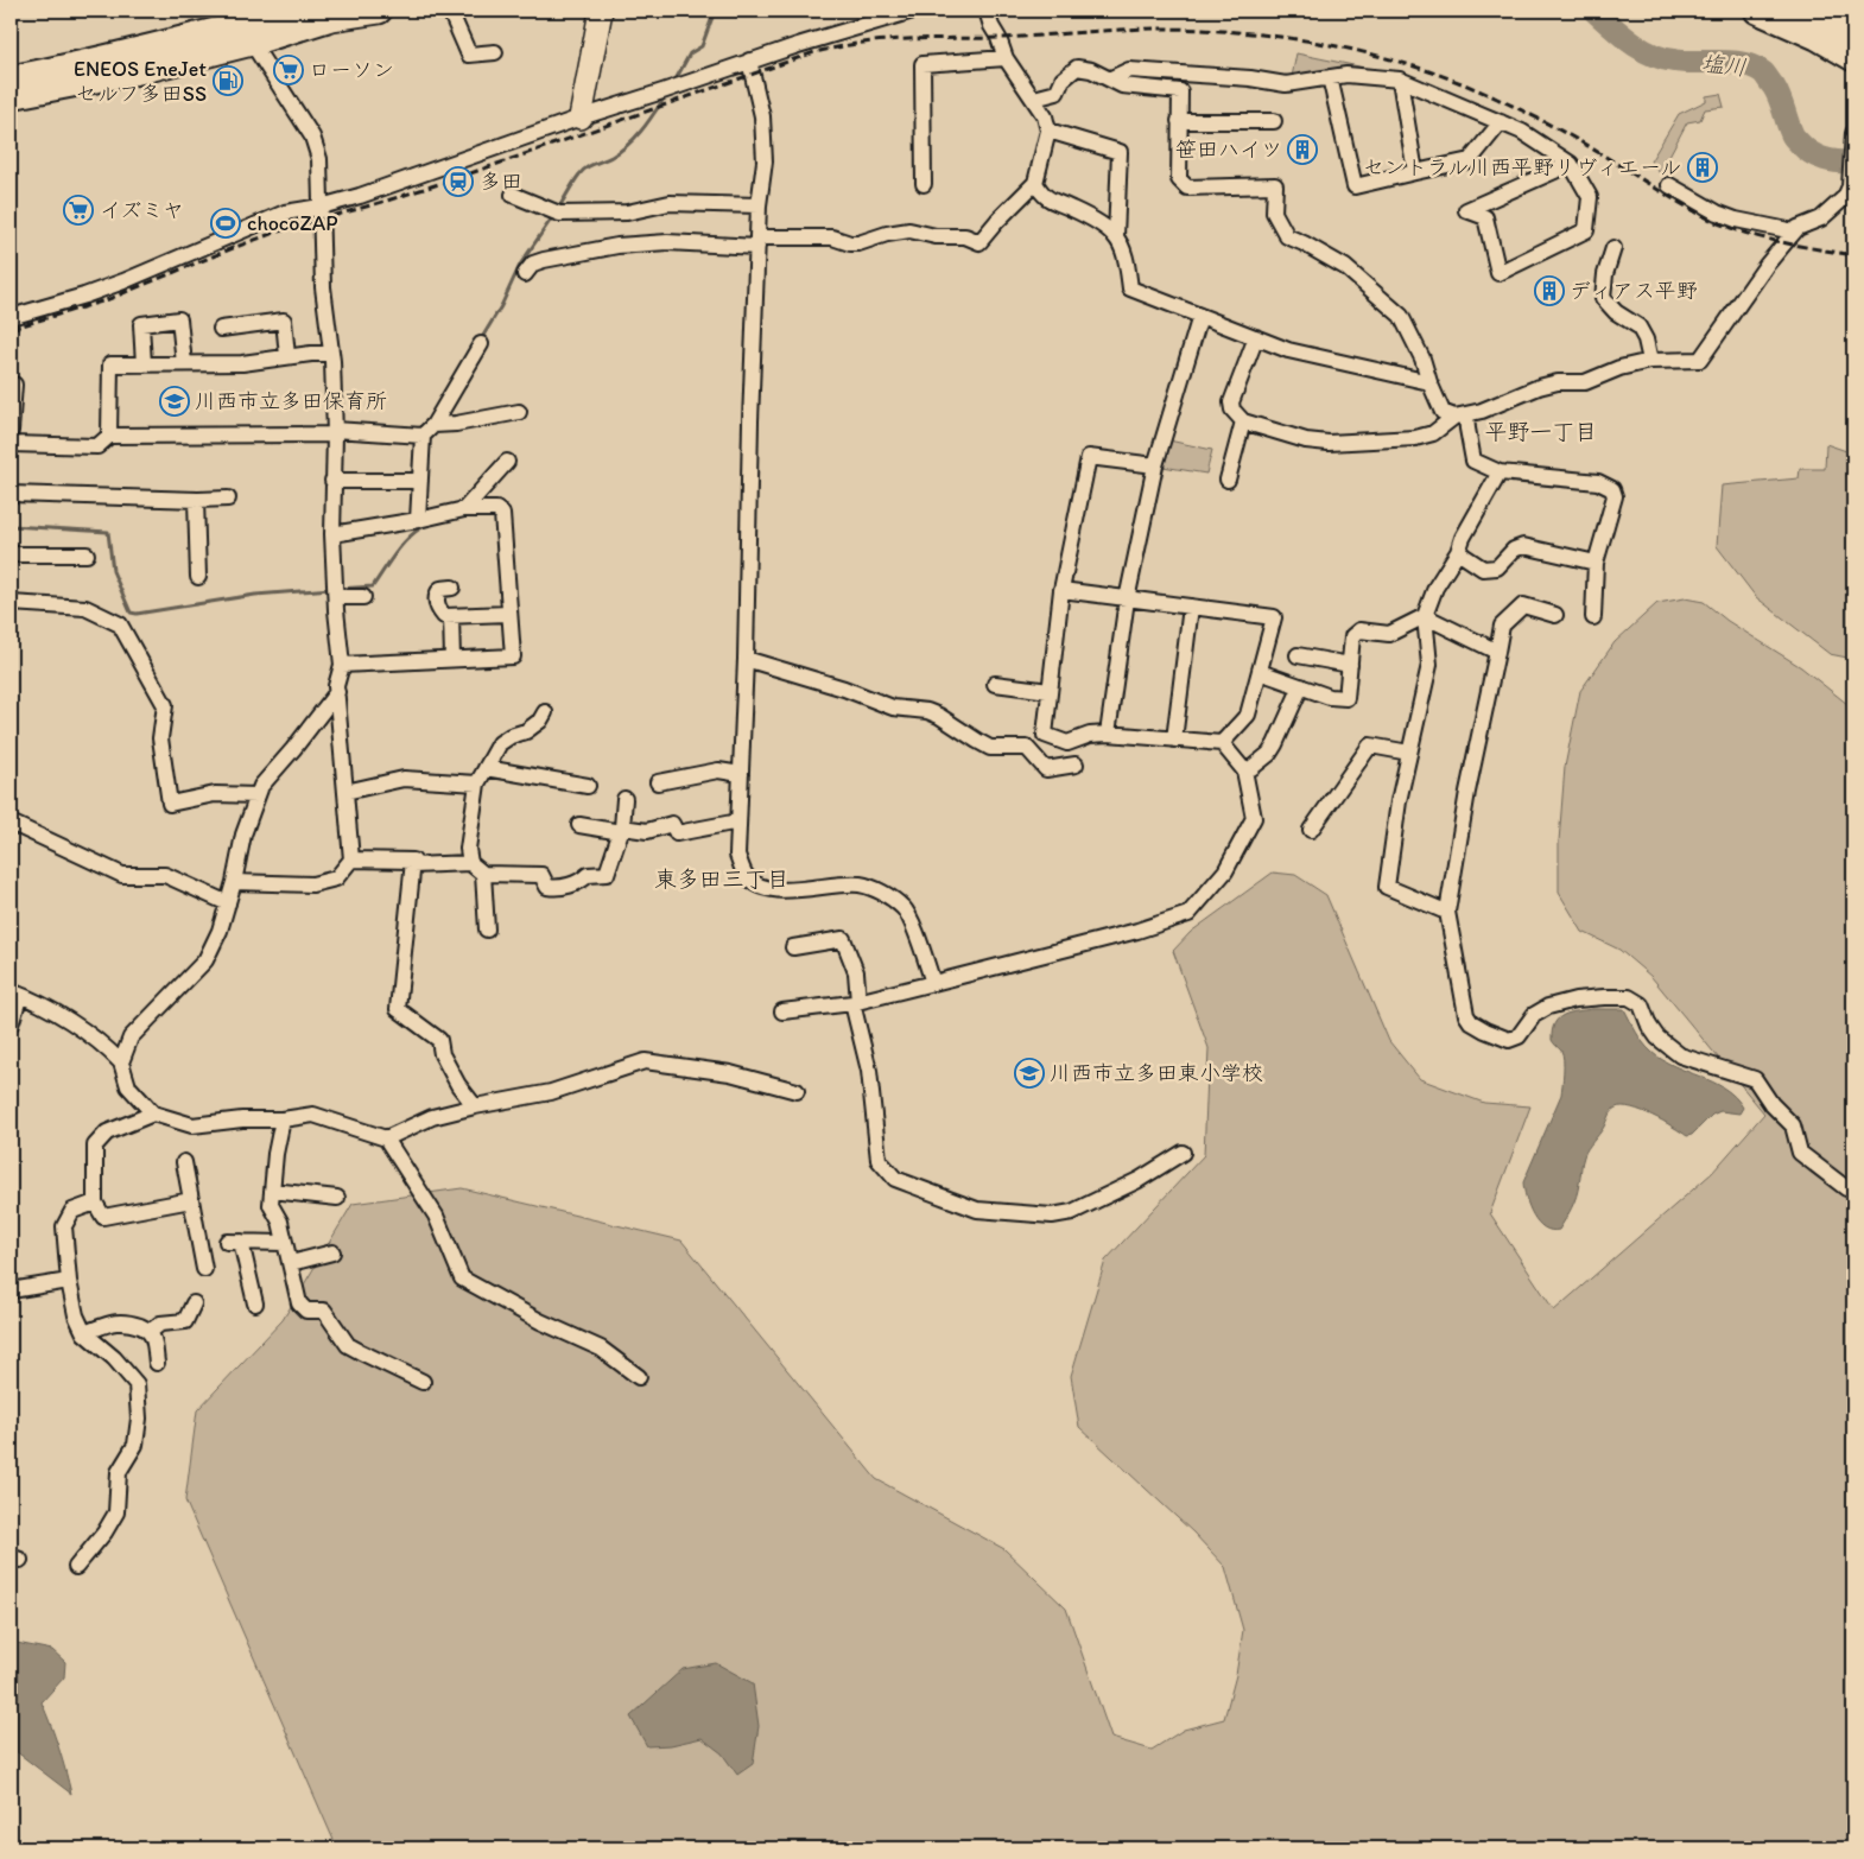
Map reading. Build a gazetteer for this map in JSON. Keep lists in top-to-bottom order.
{
  "districts": ["平野一丁目", "東多田三丁目"],
  "water": ["塩川"],
  "places": {
    "supermarket": ["ローソン", "イズミヤ"],
    "fuel station": ["ENEOS EneJet セルフ多田SS"],
    "building": ["笹田ハイツ", "セントラル川西平野リヴィエール", "ディアス平野"],
    "station": ["多田"],
    "sports": ["chocoZAP"],
    "school or university": ["川西市立多田保育所", "川西市立多田東小学校"]
  }
}
